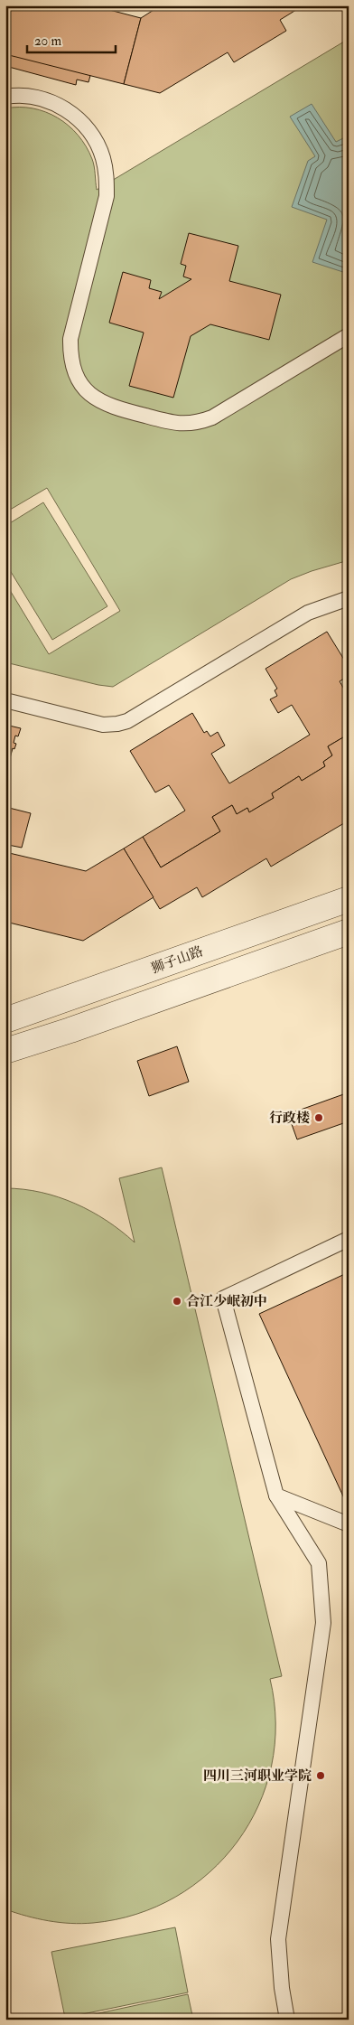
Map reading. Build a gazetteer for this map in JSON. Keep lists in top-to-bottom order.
{
  "streets": {
    "street": ["狮子山路"]
  },
  "places": ["行政楼", "合江少岷初中", "四川三河职业学院"],
  "scale_bar": "20 m"
}
